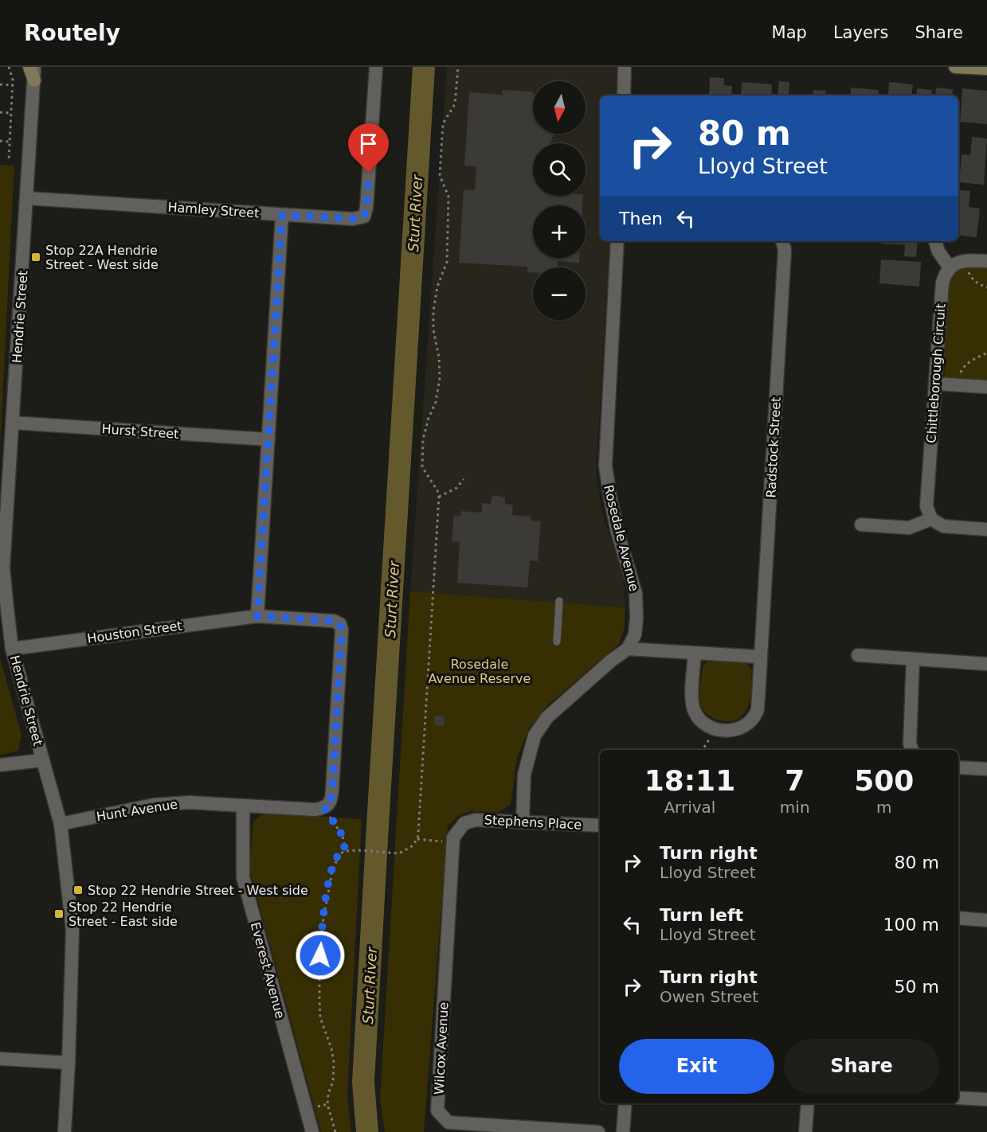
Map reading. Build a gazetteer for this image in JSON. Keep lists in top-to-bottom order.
{
  "streets": {
    "street": [
      "Hamley Street",
      "Hendrie Street",
      "Chittleborough Circuit",
      "Hurst Street",
      "Radstock Street",
      "Rosedale Avenue",
      "Houston Street",
      "Hunt Avenue",
      "Stephens Place",
      "Everest Avenue",
      "Wilcox Avenue"
    ]
  },
  "crossings": [
    ["Hamley Street", "Hendrie Street"],
    ["Hendrie Street", "Hurst Street"],
    ["Hendrie Street", "Houston Street"],
    ["Hendrie Street", "Hunt Avenue"],
    ["Houston Street", "Hunt Avenue"],
    ["Hunt Avenue", "Everest Avenue"],
    ["Stephens Place", "Wilcox Avenue"]
  ],
  "water": ["Sturt River"],
  "parks": ["Rosedale Avenue Reserve"],
  "places": {
    "transit": ["Stop 22A Hendrie Street - West side", "Stop 22 Hendrie Street - West side", "Stop 22 Hendrie Street - East side"]
  },
  "north": "bottom",
  "page": {
    "header": "Routely",
    "nav": ["Map", "Layers", "Share"],
    "map_buttons": ["+", "−"],
    "turn": ["80 m", "Lloyd Street"],
    "then": "Then",
    "eta": [
      "18:11",
      "Arrival",
      "7",
      "min",
      "500",
      "m"
    ],
    "list": [
      {
        "name": "Turn right",
        "note": "Lloyd Street",
        "value": "80 m"
      },
      {
        "name": "Turn left",
        "note": "Lloyd Street",
        "value": "100 m"
      },
      {
        "name": "Turn right",
        "note": "Owen Street",
        "value": "50 m"
      }
    ],
    "buttons": ["Exit", "Share"]
  }
}
